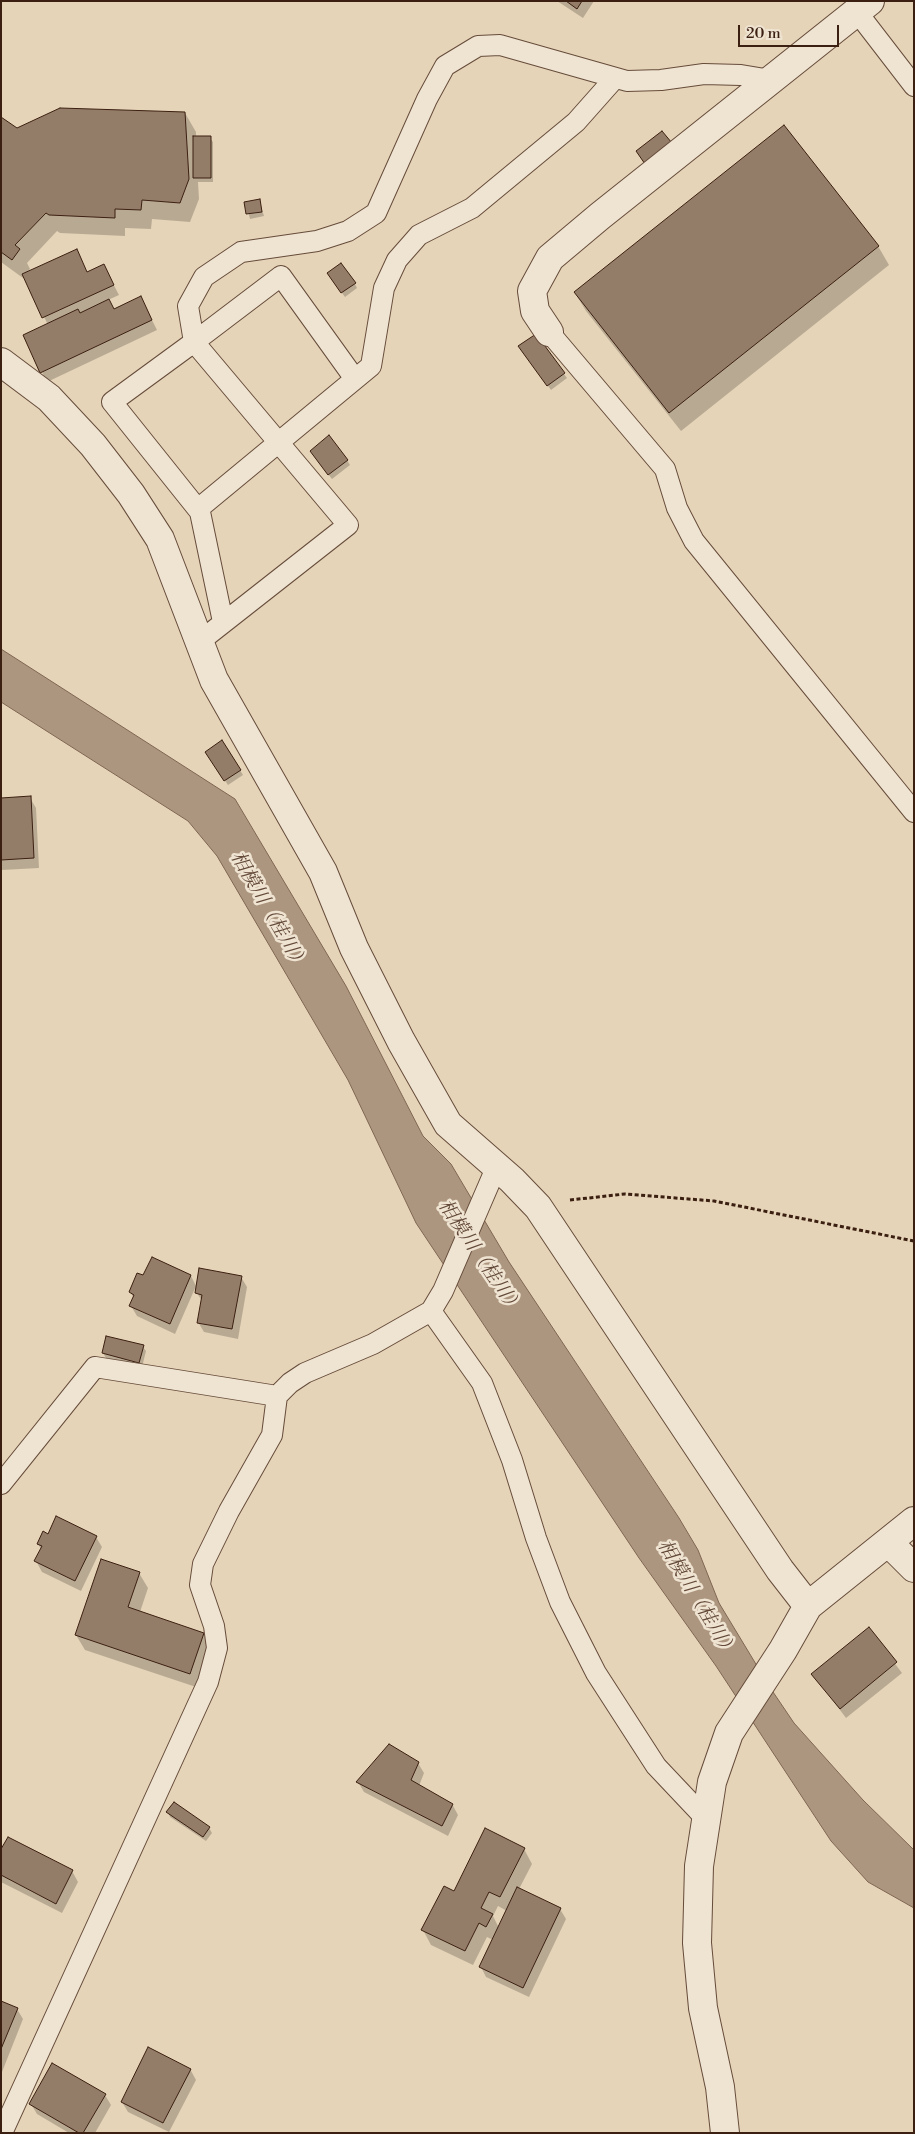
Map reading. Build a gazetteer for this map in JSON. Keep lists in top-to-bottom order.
{
  "water": ["相模川（桂川）"],
  "scale_bar": "20 m"
}
